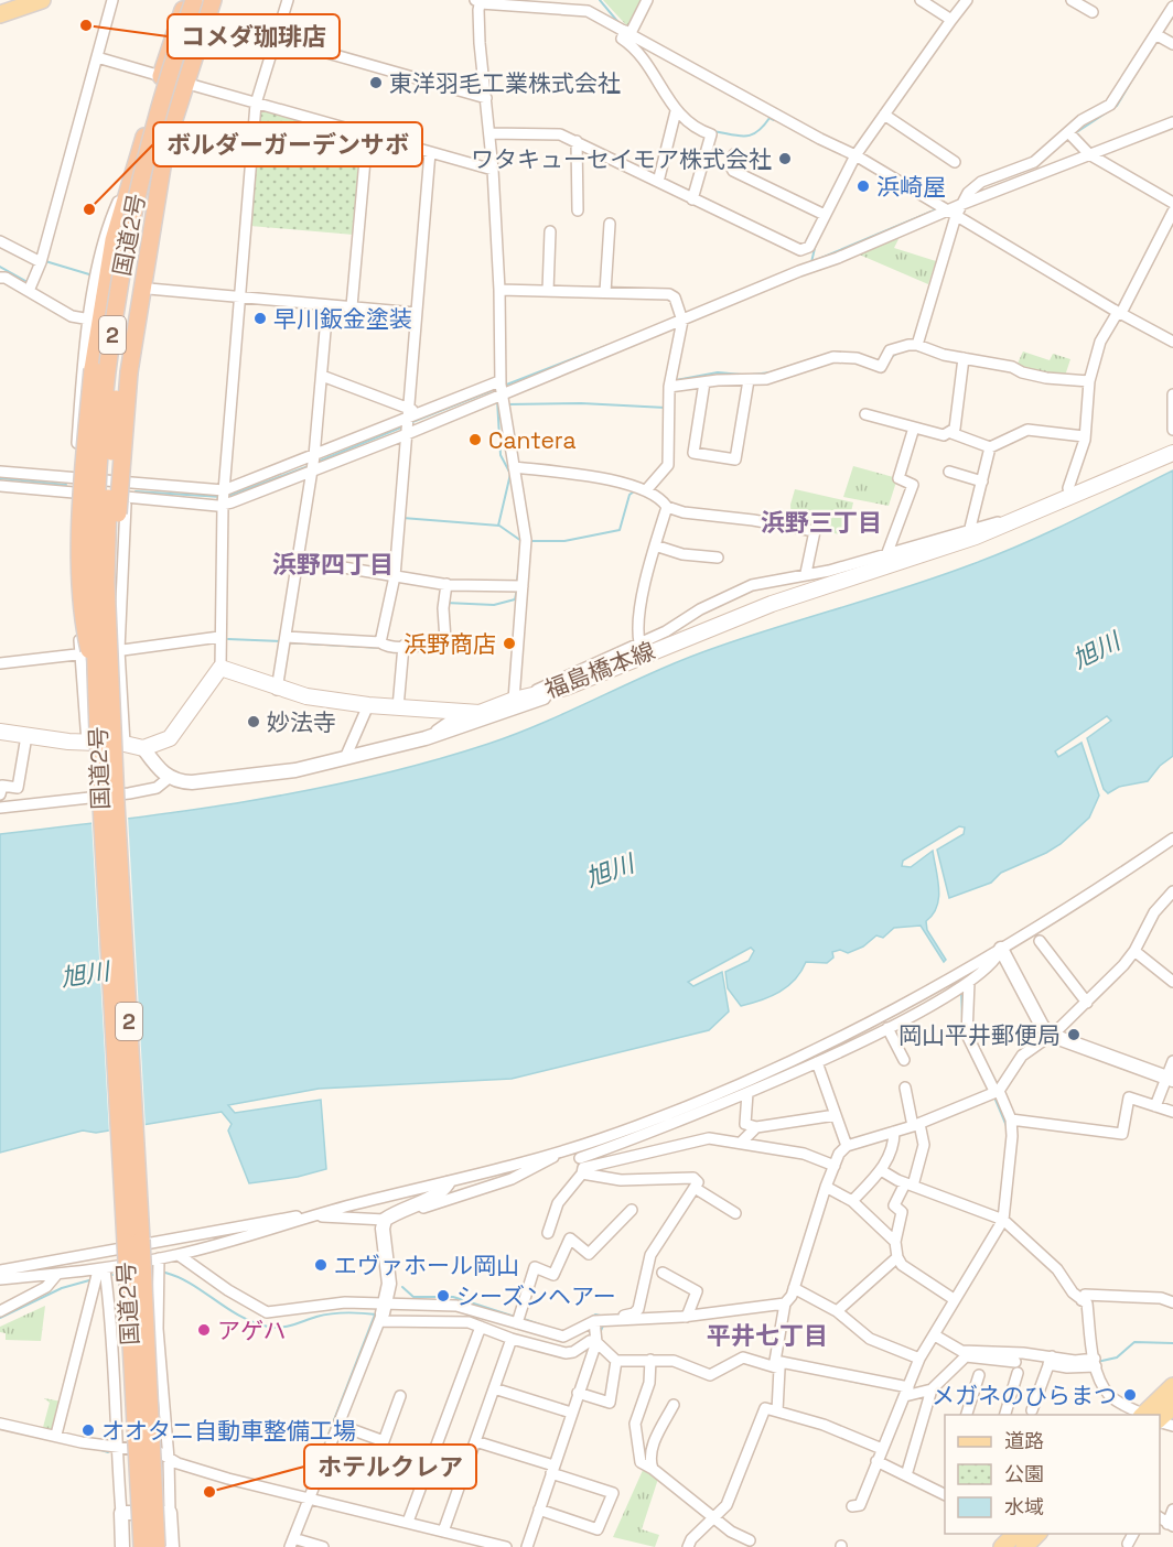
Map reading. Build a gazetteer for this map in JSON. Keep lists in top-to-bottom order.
{
  "streets": {
    "highway": ["国道2号", "2"],
    "main road": ["福島橋本線"]
  },
  "districts": ["浜野三丁目", "浜野四丁目", "平井七丁目"],
  "water": ["旭川"],
  "places": [
    "コメダ珈琲店",
    "東洋羽毛工業株式会社",
    "ワタキューセイモア株式会社",
    "浜崎屋",
    "ボルダーガーデンサボ",
    "早川鈑金塗装",
    "Cantera",
    "浜野商店",
    "妙法寺",
    "岡山平井郵便局",
    "エヴァホール岡山",
    "シーズンヘアー",
    "アゲハ",
    "メガネのひらまつ",
    "オオタニ自動車整備工場",
    "ホテルクレア"
  ],
  "legend": ["道路", "公園", "水域"]
}
